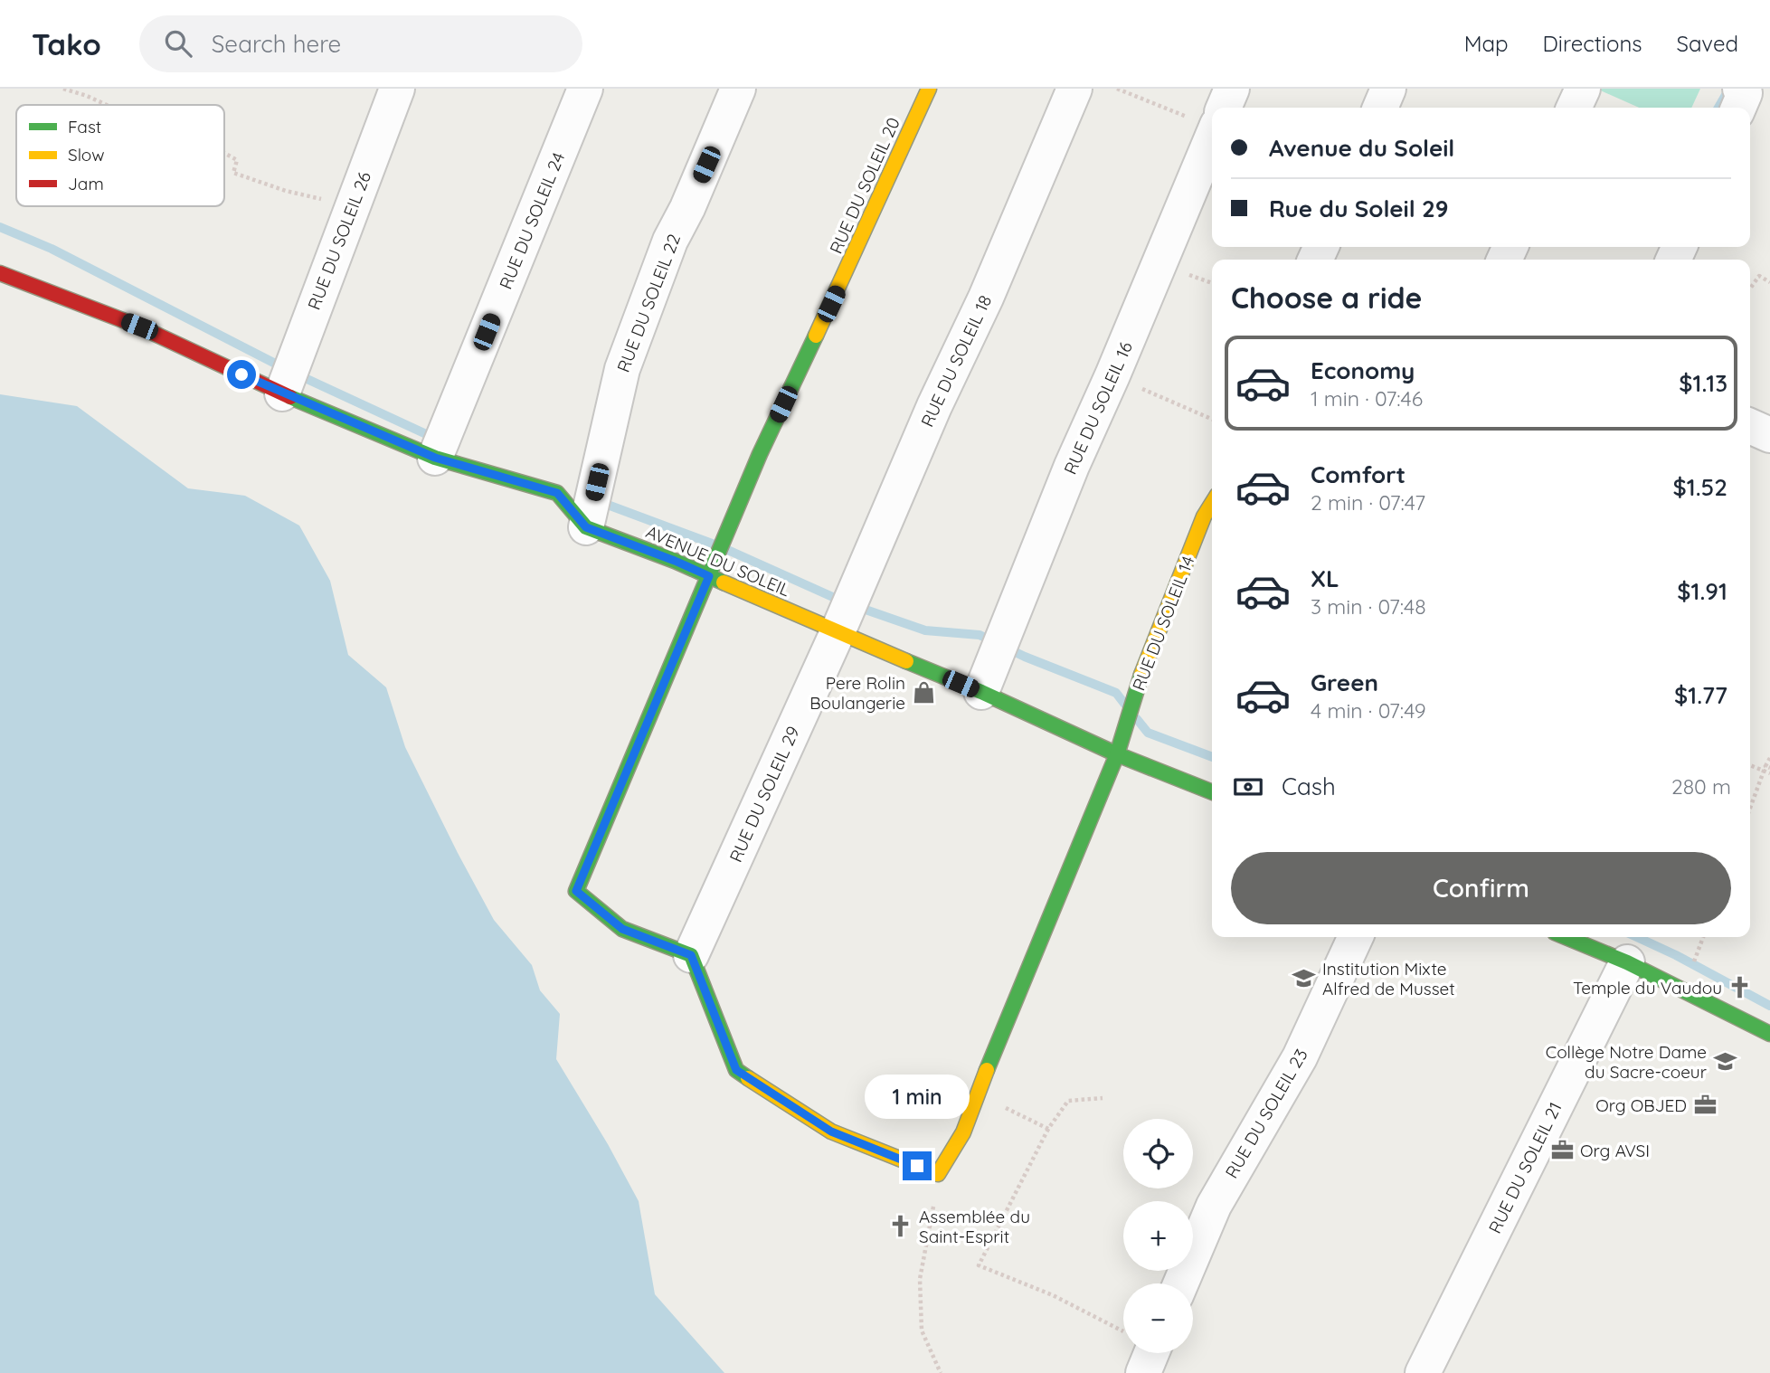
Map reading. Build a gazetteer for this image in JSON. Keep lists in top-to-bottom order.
{
  "streets": {
    "street": [
      "RUE DU SOLEIL 20",
      "RUE DU SOLEIL 24",
      "RUE DU SOLEIL 26",
      "RUE DU SOLEIL 22",
      "RUE DU SOLEIL 18",
      "RUE DU SOLEIL 16",
      "AVENUE DU SOLEIL",
      "RUE DU SOLEIL 14",
      "RUE DU SOLEIL 29",
      "RUE DU SOLEIL 23",
      "RUE DU SOLEIL 21"
    ]
  },
  "crossings": [
    ["RUE DU SOLEIL 20", "AVENUE DU SOLEIL"],
    ["RUE DU SOLEIL 24", "AVENUE DU SOLEIL"],
    ["RUE DU SOLEIL 26", "AVENUE DU SOLEIL"],
    ["RUE DU SOLEIL 22", "AVENUE DU SOLEIL"],
    ["RUE DU SOLEIL 18", "AVENUE DU SOLEIL"],
    ["RUE DU SOLEIL 18", "RUE DU SOLEIL 29"],
    ["RUE DU SOLEIL 16", "AVENUE DU SOLEIL"],
    ["AVENUE DU SOLEIL", "RUE DU SOLEIL 14"],
    ["AVENUE DU SOLEIL", "RUE DU SOLEIL 29"]
  ],
  "places": {
    "shop": ["Pere Rolin Boulangerie"],
    "school or university": ["Institution Mixte Alfred de Musset", "Collège Notre Dame du Sacre-coeur"],
    "church": ["Temple du Vaudou", "Assemblée du Saint-Esprit"],
    "office": ["Org OBJED", "Org AVSI"]
  },
  "legend": ["Fast", "Slow", "Jam"],
  "page": {
    "header": "Tako",
    "search": "Search here",
    "nav": ["Map", "Directions", "Saved"],
    "banner": ["Avenue du Soleil", "Rue du Soleil 29"],
    "heading": "Choose a ride",
    "list": [
      {
        "name": "Economy",
        "note": "1 min · 07:46",
        "value": "$1.13"
      },
      {
        "name": "Comfort",
        "note": "2 min · 07:47",
        "value": "$1.52"
      },
      {
        "name": "XL",
        "note": "3 min · 07:48",
        "value": "$1.91"
      },
      {
        "name": "Green",
        "note": "4 min · 07:49",
        "value": "$1.77"
      }
    ],
    "pay": ["Cash", "280 m"],
    "buttons": "Confirm",
    "bubble": "1 min",
    "map_buttons": ["+", "−"]
  }
}
